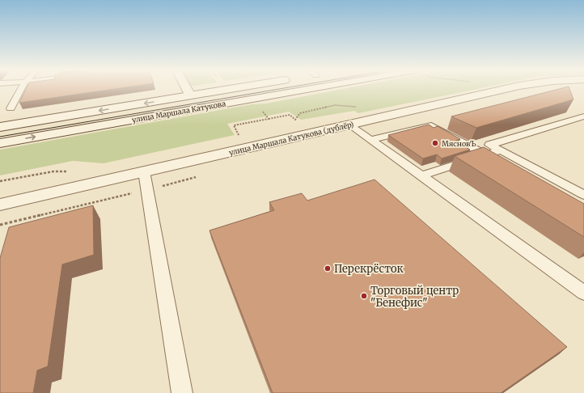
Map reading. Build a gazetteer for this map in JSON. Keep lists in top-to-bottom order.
{
  "streets": {
    "main road": ["улица Маршала Катукова", "улица Маршала Катукова (дублёр)"]
  },
  "places": ["МясновЪ", "Перекрёсток", "Торговый центр \"Бенефис\""]
}
